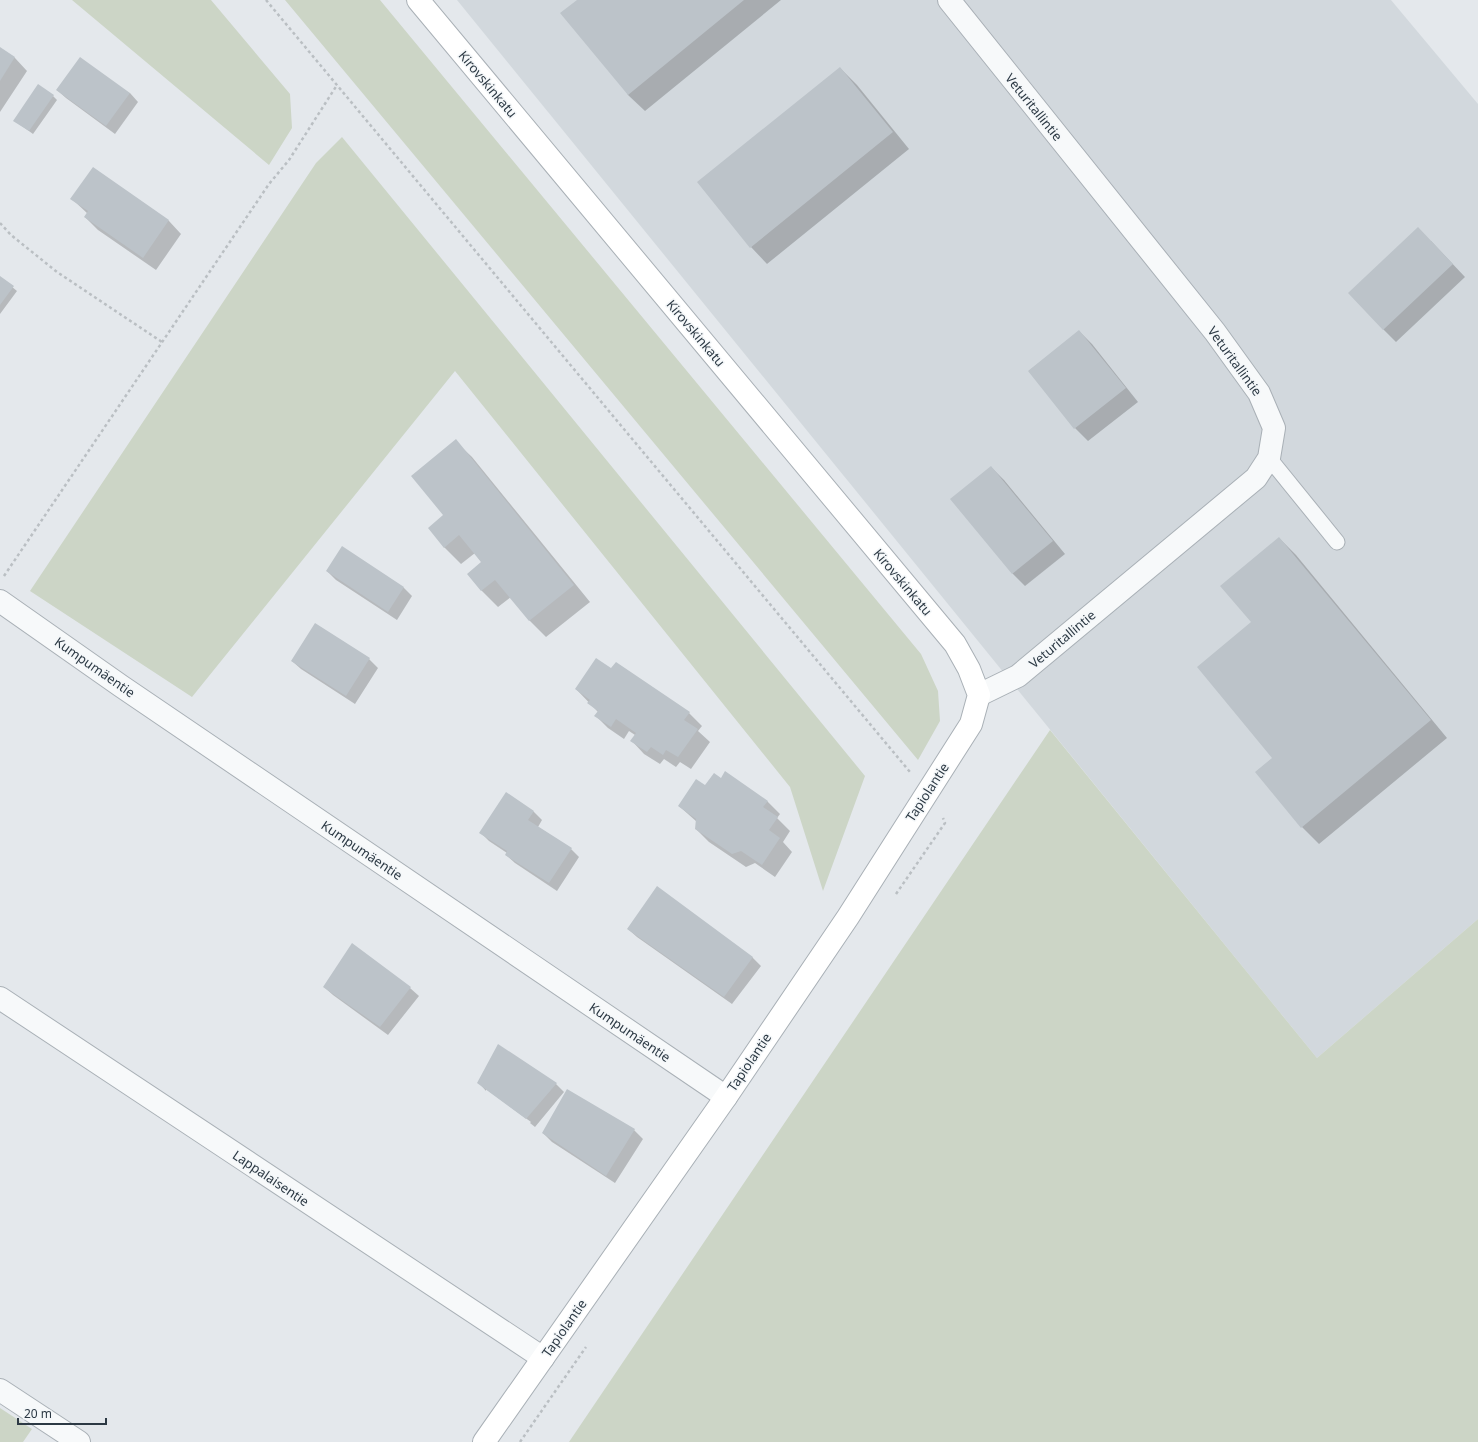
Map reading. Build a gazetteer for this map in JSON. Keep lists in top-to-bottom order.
{
  "streets": {
    "street": [
      "Kirovskinkatu",
      "Veturitallintie",
      "Kumpumäentie",
      "Tapiolantie",
      "Lappalaisentie"
    ]
  },
  "crossings": [
    ["Kirovskinkatu", "Veturitallintie"],
    ["Kirovskinkatu", "Tapiolantie"],
    ["Veturitallintie", "Tapiolantie"],
    ["Kumpumäentie", "Tapiolantie"],
    ["Tapiolantie", "Lappalaisentie"]
  ],
  "scale_bar": "20 m"
}
